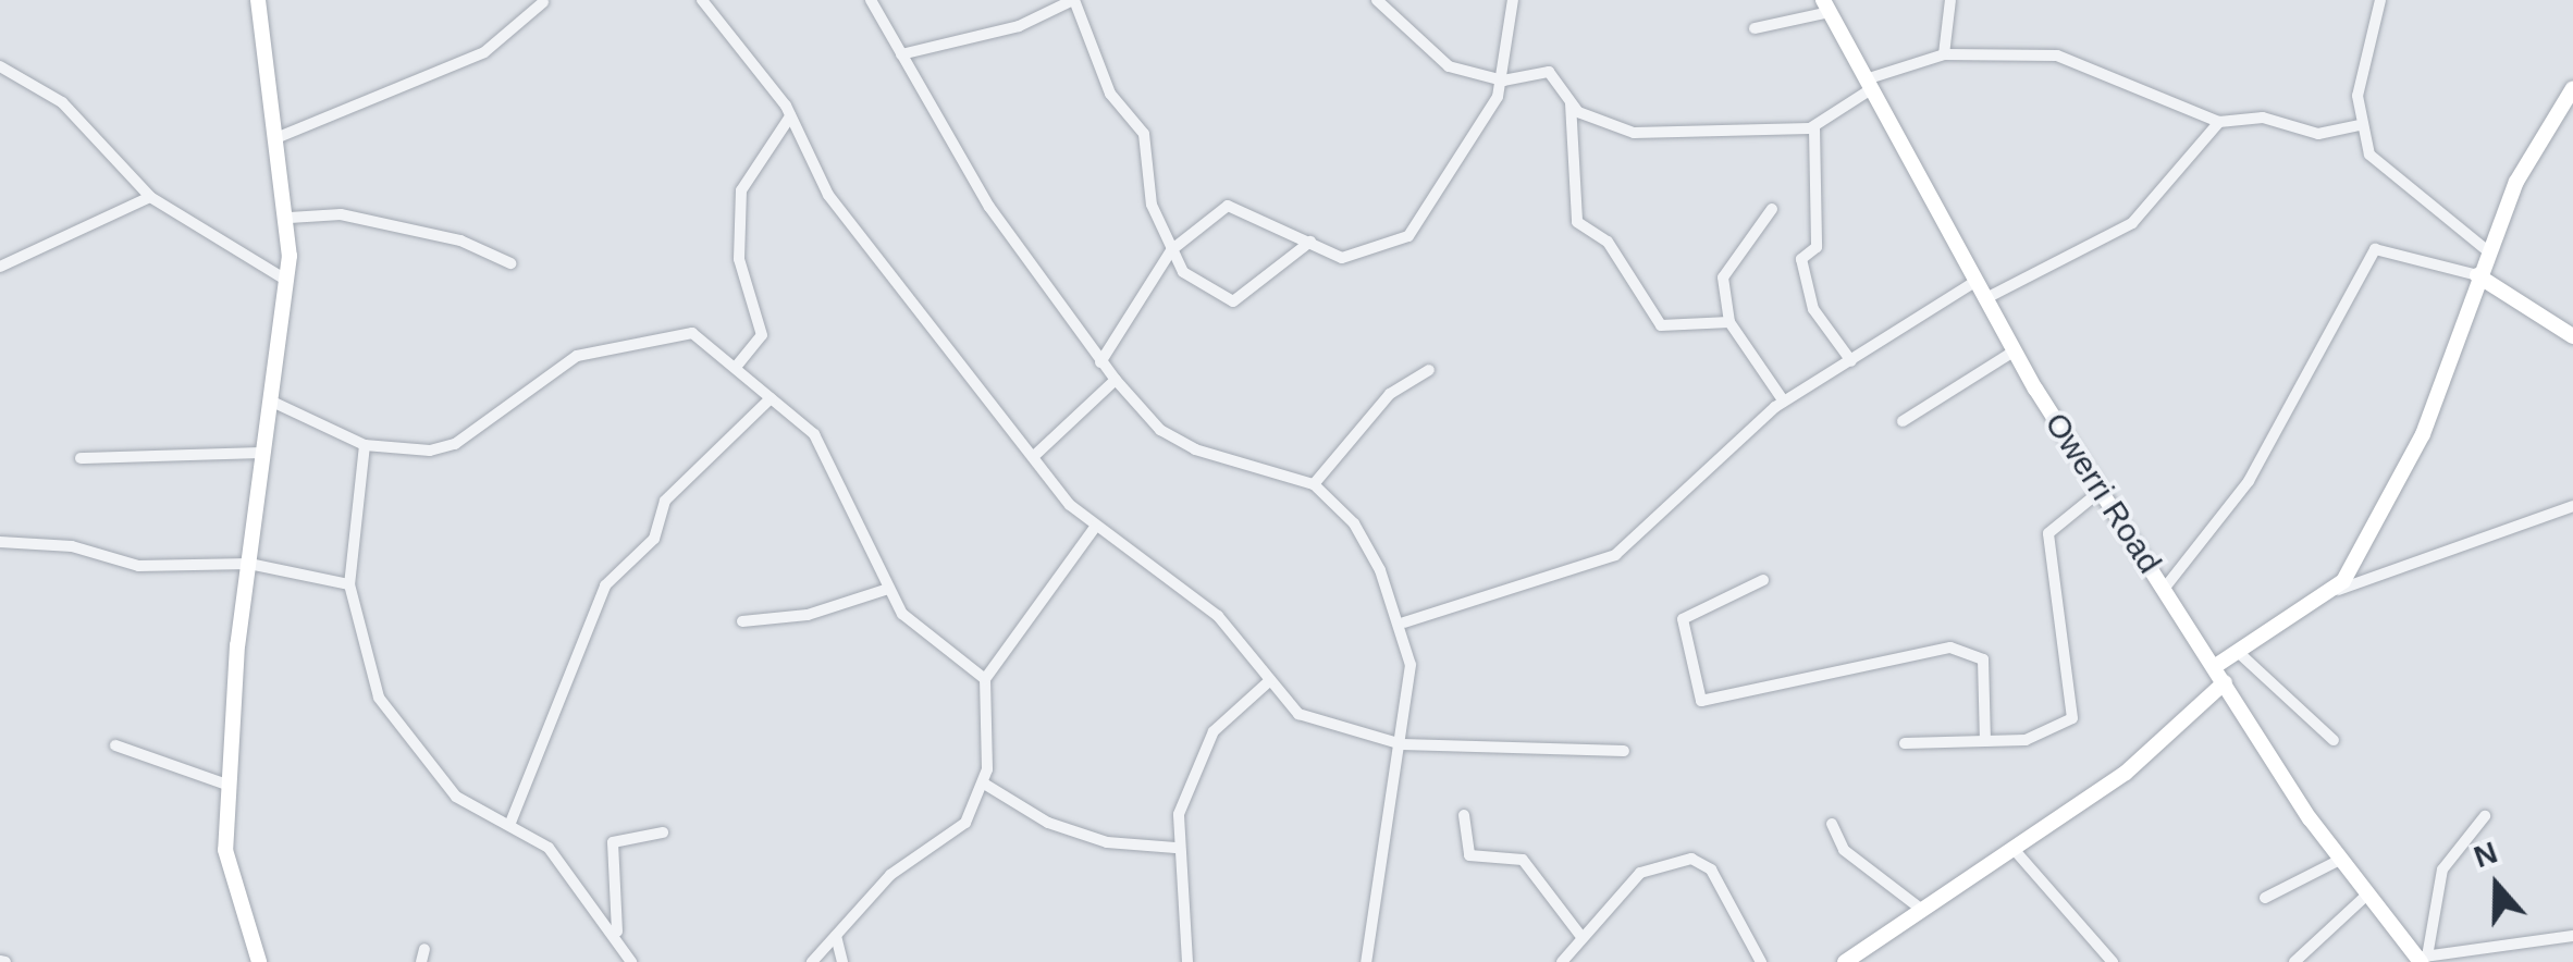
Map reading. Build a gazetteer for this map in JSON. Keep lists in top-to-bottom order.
{
  "streets": {
    "street": ["Owerri Road"]
  },
  "north": "top"
}
